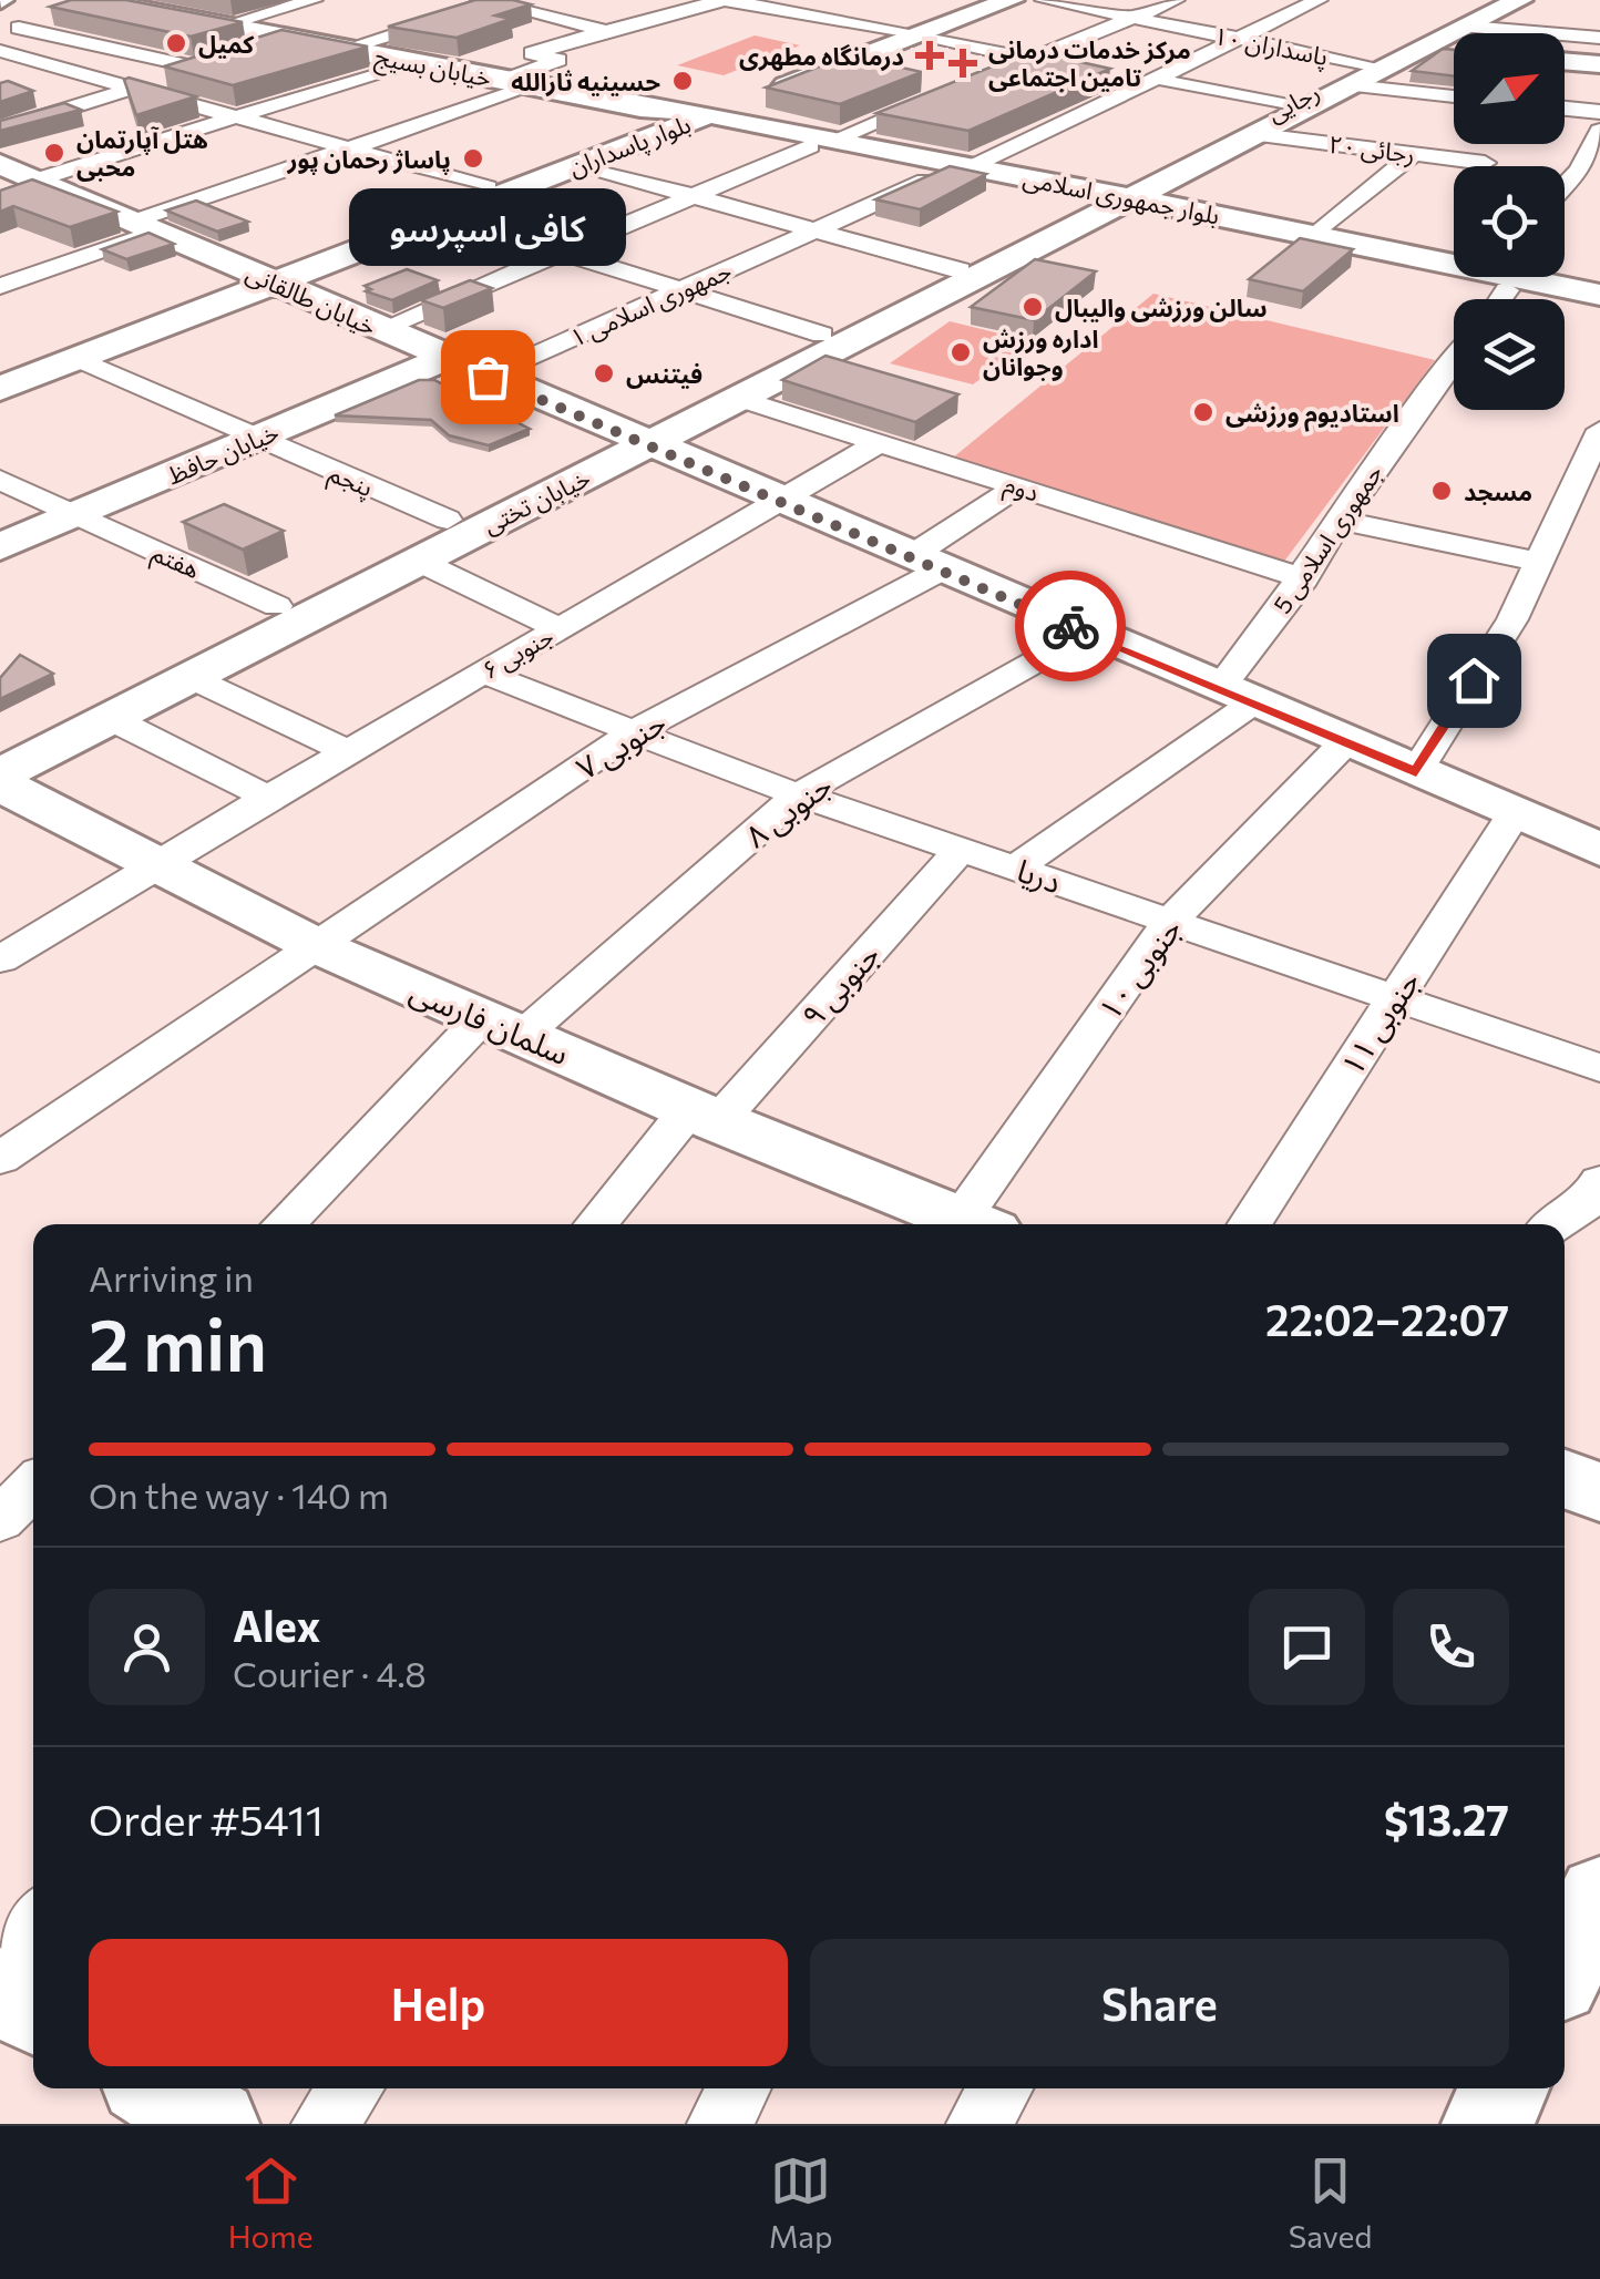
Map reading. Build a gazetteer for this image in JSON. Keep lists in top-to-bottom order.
{
  "streets": {
    "main road": [
      "خیابان بسیج",
      "رجایی",
      "بلوار پاسداران",
      "بلوار جمهوری اسلامی",
      "خیابان طالقانی",
      "خیابان حافظ",
      "خیابان تختی",
      "سلمان فارسی"
    ],
    "street": [
      "پاسداران ۱۰",
      "رجائی ۲۰",
      "جمهوری اسلامی ۱",
      "پنجم",
      "دوم",
      "جمهوری اسلامی 5",
      "هفتم",
      "۶ جنوبی",
      "۷ جنوبی",
      "۸ جنوبی",
      "دریا",
      "۱۰ جنوبی",
      "۹ جنوبی",
      "۱۱ جنوبی"
    ]
  },
  "crossings": [
    ["پاسداران ۱۰", "رجایی"],
    ["خیابان بسیج", "بلوار پاسداران"],
    ["خیابان بسیج", "بلوار جمهوری اسلامی"],
    ["رجایی", "رجائی ۲۰"],
    ["رجایی", "بلوار جمهوری اسلامی"],
    ["رجایی", "خیابان تختی"],
    ["بلوار پاسداران", "بلوار جمهوری اسلامی"],
    ["بلوار پاسداران", "خیابان طالقانی"],
    ["بلوار پاسداران", "پنجم"],
    ["بلوار جمهوری اسلامی", "جمهوری اسلامی ۱"],
    ["بلوار جمهوری اسلامی", "خیابان تختی"],
    ["خیابان طالقانی", "جمهوری اسلامی ۱"],
    ["خیابان طالقانی", "خیابان حافظ"],
    ["خیابان طالقانی", "خیابان تختی"],
    ["خیابان طالقانی", "جمهوری اسلامی 5"],
    ["خیابان طالقانی", "۶ جنوبی"],
    ["خیابان طالقانی", "۷ جنوبی"],
    ["خیابان طالقانی", "۸ جنوبی"],
    ["خیابان طالقانی", "۱۰ جنوبی"],
    ["خیابان طالقانی", "۱۱ جنوبی"],
    ["خیابان حافظ", "پنجم"],
    ["خیابان حافظ", "هفتم"],
    ["پنجم", "خیابان تختی"],
    ["دوم", "خیابان تختی"],
    ["دوم", "جمهوری اسلامی 5"],
    ["دوم", "۶ جنوبی"],
    ["دوم", "۷ جنوبی"],
    ["خیابان تختی", "هفتم"],
    ["۶ جنوبی", "دریا"],
    ["۶ جنوبی", "سلمان فارسی"],
    ["۷ جنوبی", "دریا"],
    ["۷ جنوبی", "سلمان فارسی"],
    ["۸ جنوبی", "دریا"],
    ["۸ جنوبی", "سلمان فارسی"],
    ["دریا", "۱۰ جنوبی"],
    ["دریا", "۹ جنوبی"],
    ["دریا", "۱۱ جنوبی"],
    ["۹ جنوبی", "سلمان فارسی"]
  ],
  "places": {
    "other": [
      "کمیل",
      "حسینیه ثارالله",
      "هتل آپارتمان محبی",
      "پاساژ رحمان پور",
      "سالن ورزشی والیبال",
      "اداره ورزش وجوانان",
      "فیتنس",
      "کافی اسپرسو",
      "استادیوم ورزشی",
      "مسجد"
    ],
    "health": ["درمانگاه مطهری", "مرکز خدمات درمانی تامین اجتماعی"]
  },
  "north": "top right",
  "page": {
    "bubble": "کافی اسپرسو",
    "heading": ["2 min", "Arriving in", "22:02–22:07"],
    "panel": [
      "Alex",
      "Courier · 4.8",
      "Order #5411",
      "$13.27"
    ],
    "bar": "On the way · 140 m",
    "buttons": ["Help", "Share"],
    "tabs": ["Home", "Map", "Saved"]
  }
}
